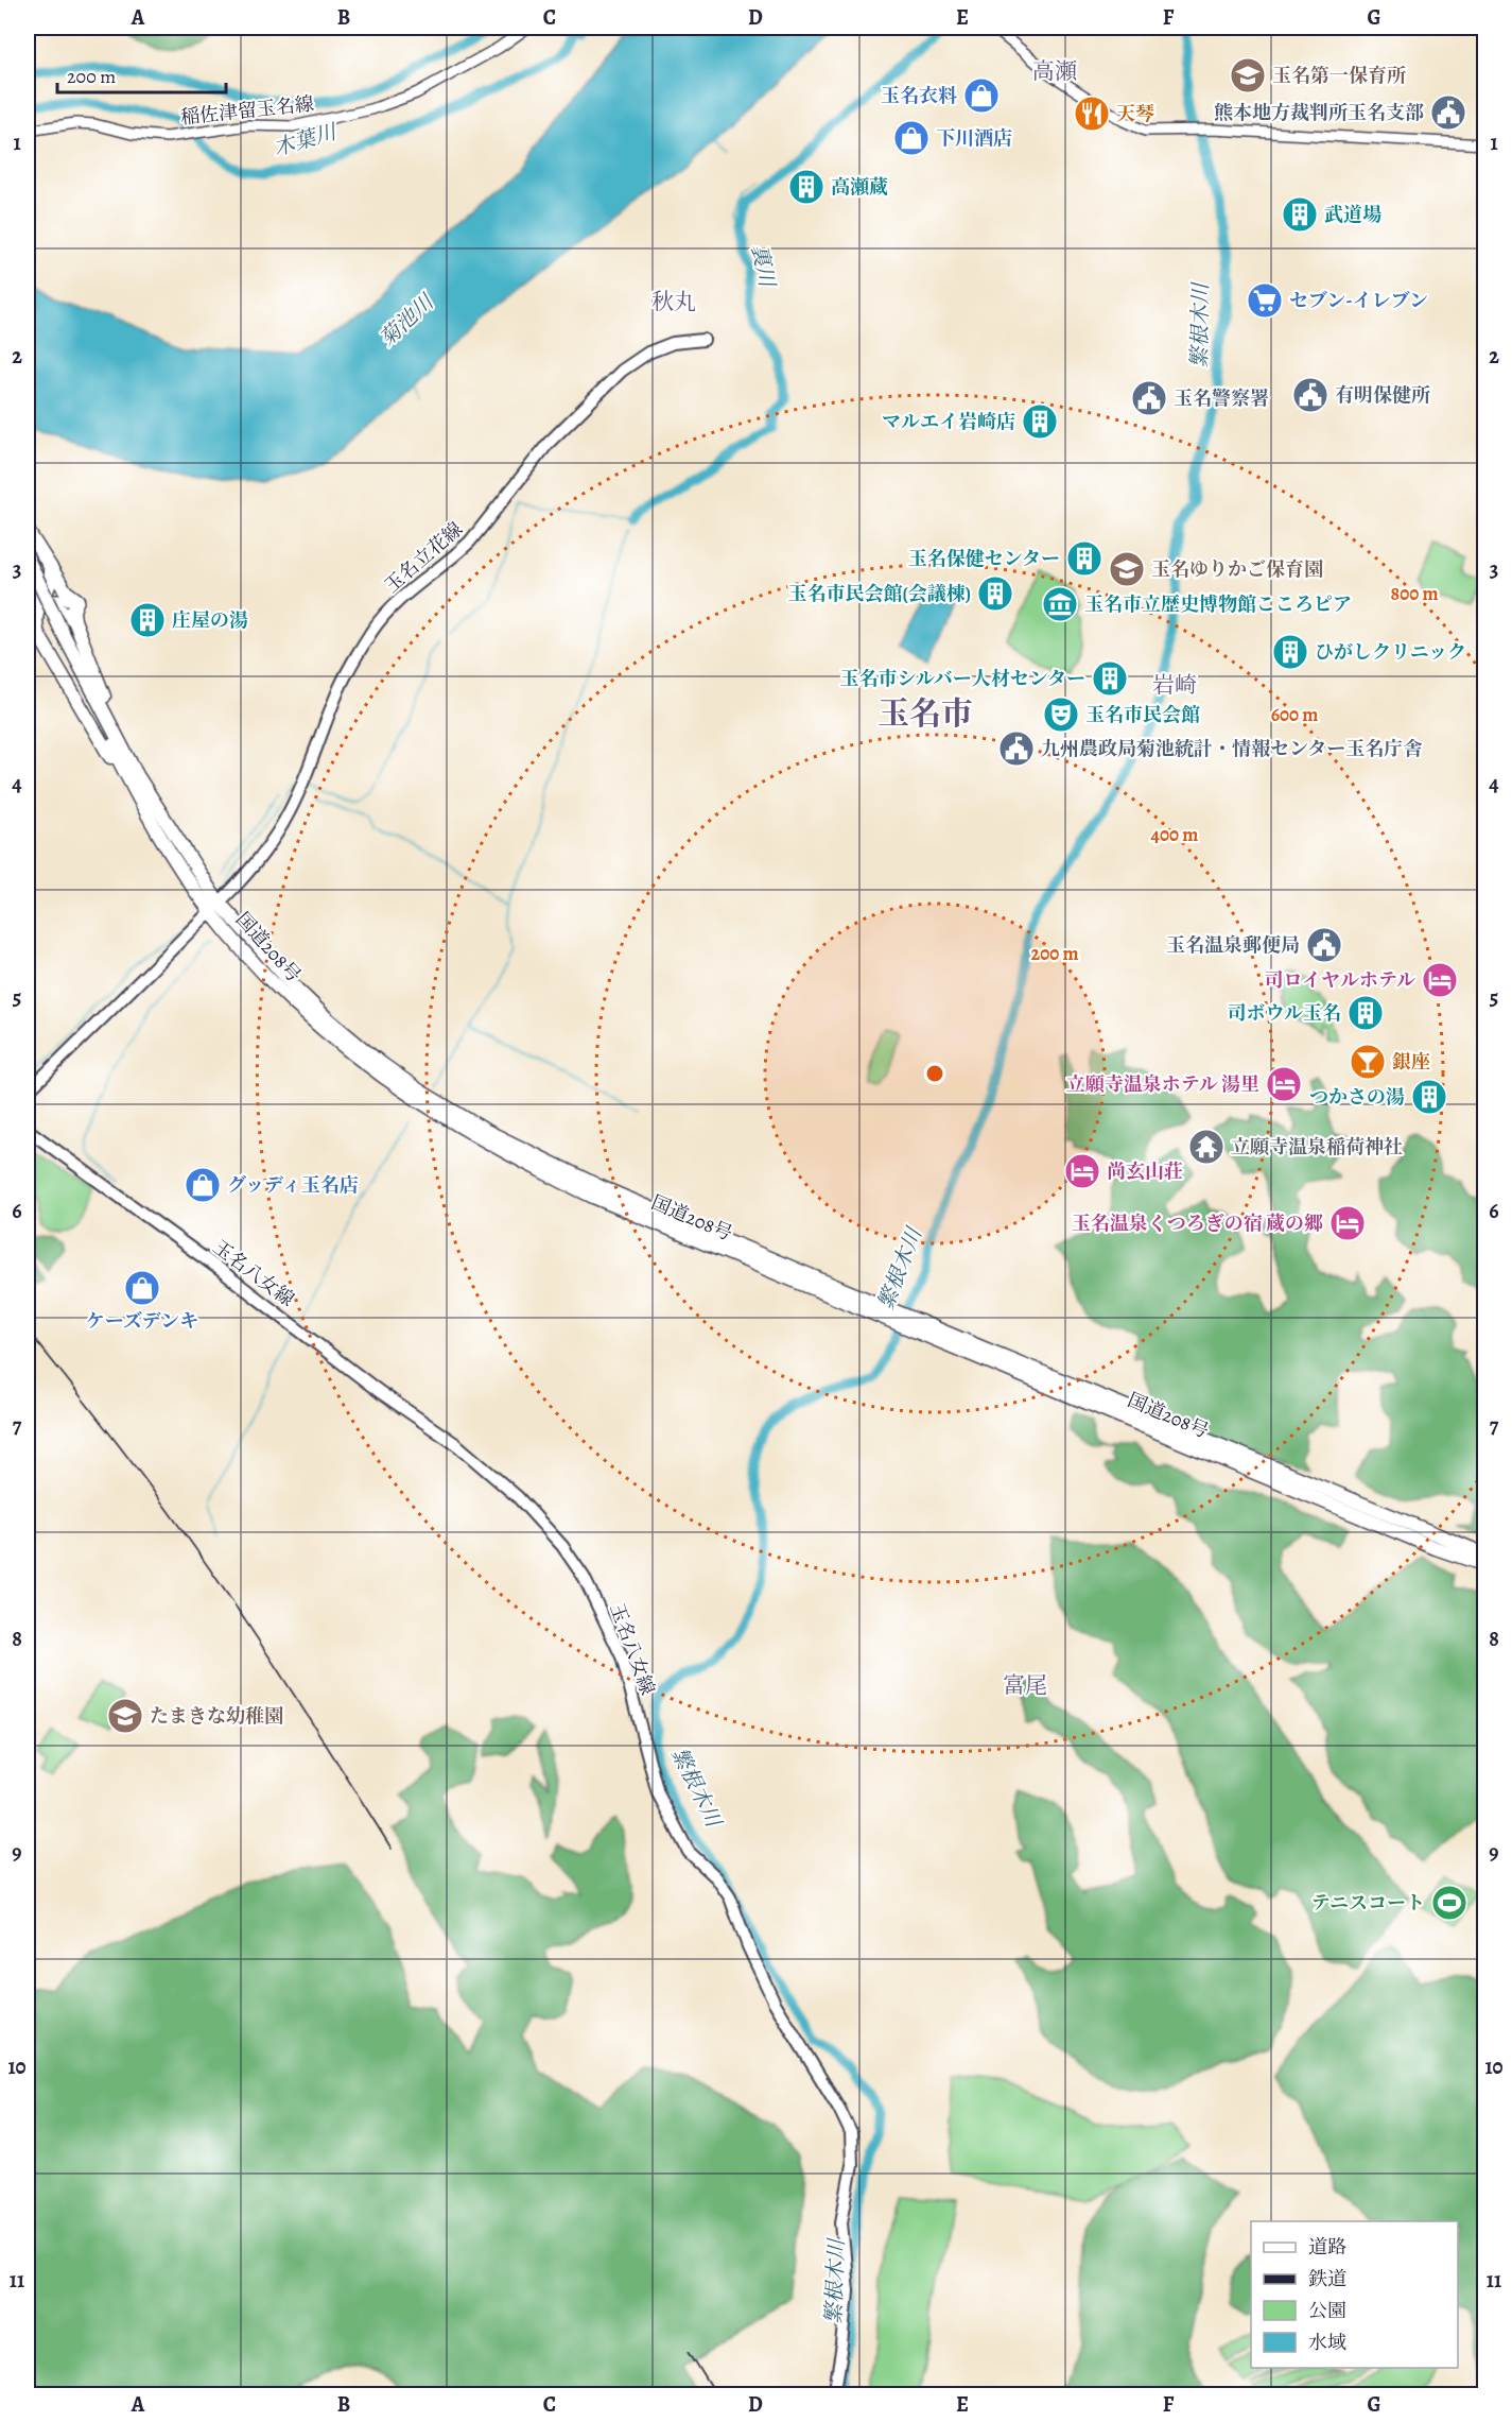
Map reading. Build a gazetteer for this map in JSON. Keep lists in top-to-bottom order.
{
  "streets": {
    "highway": ["国道208号"],
    "main road": ["稲佐津留玉名線", "玉名立花線", "玉名八女線"]
  },
  "crossings": [
    ["玉名立花線", "国道208号"]
  ],
  "districts": [
    "高瀬",
    "秋丸",
    "岩崎",
    "玉名市",
    "富尾"
  ],
  "water": [
    "木葉川",
    "裏川",
    "菊池川",
    "繁根木川"
  ],
  "places": {
    "school or university": ["玉名第一保育所", "玉名ゆりかご保育園", "たまきな幼稚園"],
    "shop": [
      "玉名衣料",
      "下川酒店",
      "グッディ玉名店",
      "ケーズデンキ"
    ],
    "public building": [
      "熊本地方裁判所玉名支部",
      "有明保健所",
      "玉名警察署",
      "九州農政局菊池統計・情報センター玉名庁舎",
      "玉名温泉郵便局"
    ],
    "restaurant": ["天琴"],
    "building": [
      "高瀬蔵",
      "武道場",
      "マルエイ岩崎店",
      "玉名保健センター",
      "玉名市民会館(会議棟)",
      "庄屋の湯",
      "ひがしクリニック",
      "玉名市シルバー人材センター",
      "司ボウル玉名",
      "つかさの湯"
    ],
    "supermarket": ["セブン-イレブン"],
    "museum": ["玉名市立歴史博物館こころピア"],
    "theatre": ["玉名市民会館"],
    "hotel": [
      "司ロイヤルホテル",
      "立願寺温泉ホテル 湯里",
      "尚玄山荘",
      "玉名温泉くつろぎの宿 蔵の郷"
    ],
    "bar": ["銀座"],
    "temple": ["立願寺温泉稲荷神社"],
    "sports": ["テニスコート"]
  },
  "legend": [
    "道路",
    "鉄道",
    "公園",
    "水域"
  ],
  "scale_bar": "200 m",
  "grid": {
    "columns": [
      "A",
      "B",
      "C",
      "D",
      "E",
      "F",
      "G"
    ],
    "rows": [
      "1",
      "2",
      "3",
      "4",
      "5",
      "6",
      "7",
      "8",
      "9",
      "10",
      "11"
    ]
  },
  "rings": [
    "800 m",
    "600 m",
    "400 m",
    "200 m"
  ]
}
